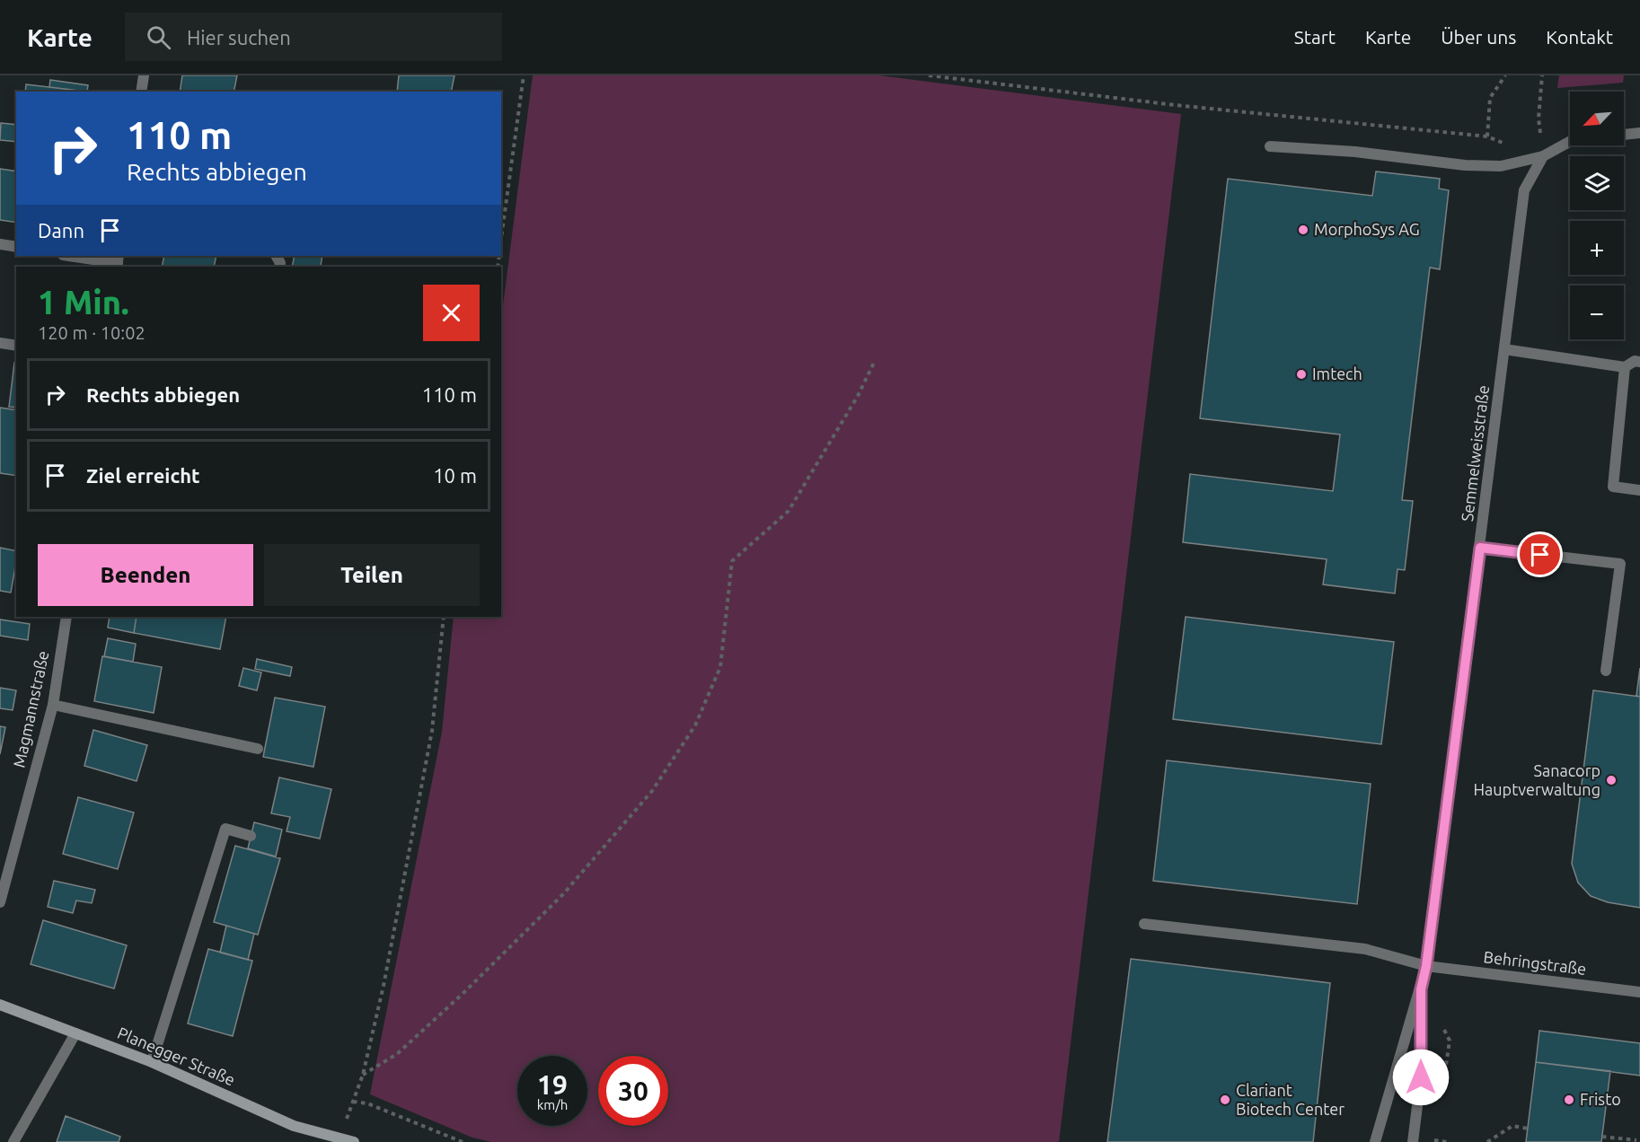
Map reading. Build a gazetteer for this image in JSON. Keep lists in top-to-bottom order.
{
  "streets": {
    "main road": ["Planegger Straße"],
    "street": ["Semmelweisstraße", "Magmannstraße", "Behringstraße"]
  },
  "crossings": [
    ["Semmelweisstraße", "Behringstraße"]
  ],
  "places": [
    "MorphoSys AG",
    "Imtech",
    "Sanacorp Hauptverwaltung",
    "Clariant Biotech Center",
    "Fristo"
  ],
  "north": "bottom left",
  "page": {
    "header": "Karte",
    "search": "Hier suchen",
    "nav": [
      "Start",
      "Karte",
      "Über uns",
      "Kontakt"
    ],
    "map_buttons": ["+", "−"],
    "turn": ["110 m", "Rechts abbiegen"],
    "then": "Dann",
    "heading": ["1 Min.", "120 m · 10:02"],
    "list": [
      {
        "name": "Rechts abbiegen",
        "value": "110 m"
      },
      {
        "name": "Ziel erreicht",
        "value": "10 m"
      }
    ],
    "buttons": ["Beenden", "Teilen"],
    "speed": "19 km/h",
    "limit": "30"
  }
}
